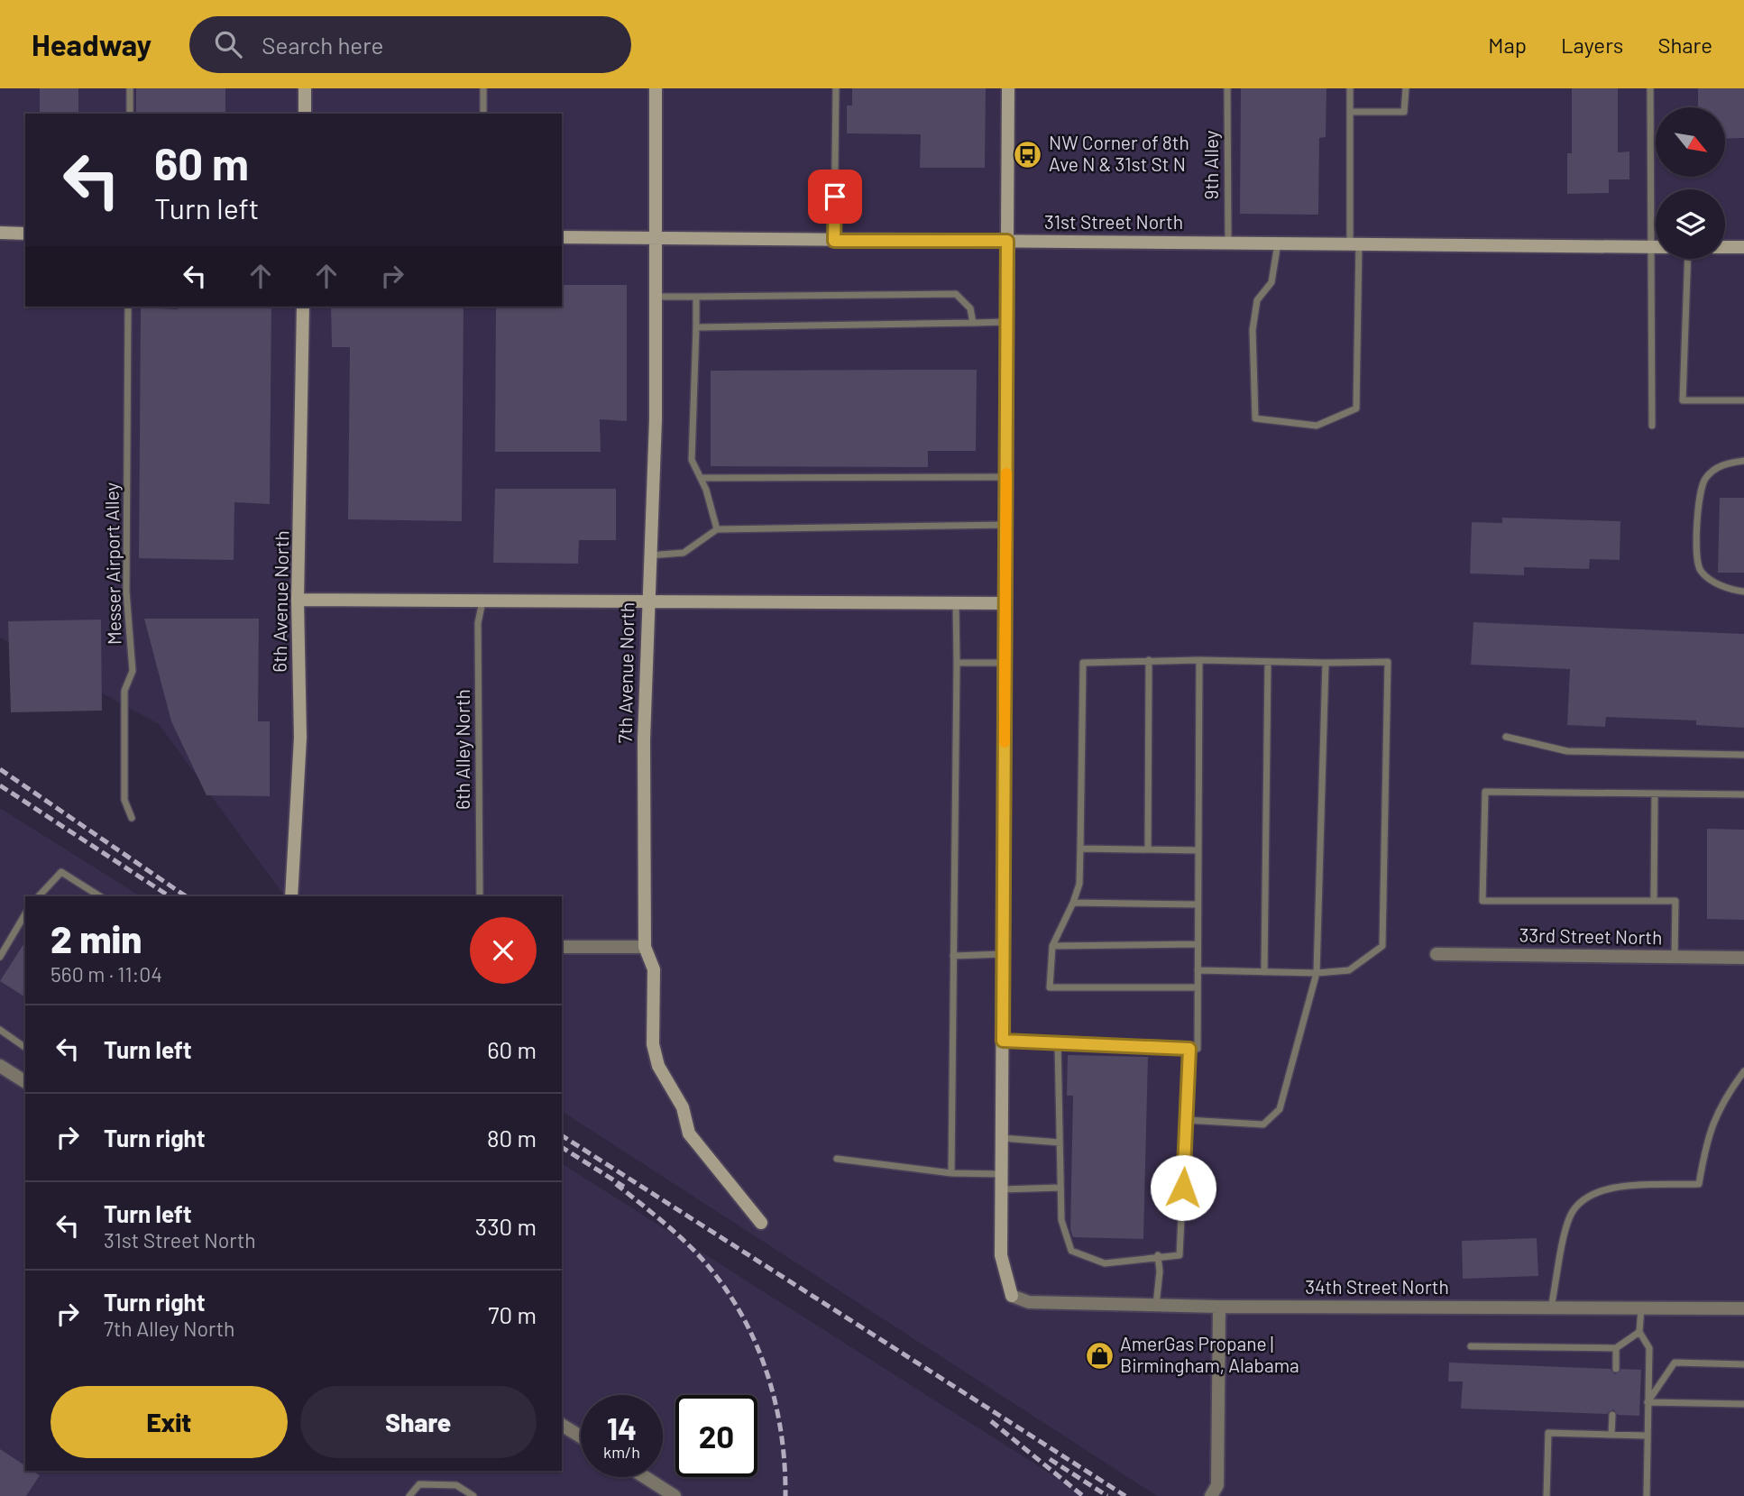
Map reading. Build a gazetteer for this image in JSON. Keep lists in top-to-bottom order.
{
  "streets": {
    "street": [
      "31st Street North",
      "6th Avenue North",
      "7th Avenue North",
      "33rd Street North",
      "34th Street North"
    ],
    "lane": ["9th Alley", "Messer Airport Alley", "6th Alley North"]
  },
  "crossings": [
    ["9th Alley", "31st Street North"],
    ["31st Street North", "7th Avenue North"]
  ],
  "places": {
    "bus stop": ["NW Corner of 8th Ave N & 31st St N"],
    "shop": ["AmerGas Propane | Birmingham, Alabama"]
  },
  "north": "bottom right",
  "page": {
    "header": "Headway",
    "search": "Search here",
    "nav": ["Map", "Layers", "Share"],
    "turn": ["60 m", "Turn left"],
    "heading": ["2 min", "560 m · 11:04"],
    "list": [
      {
        "name": "Turn left",
        "value": "60 m"
      },
      {
        "name": "Turn right",
        "value": "80 m"
      },
      {
        "name": "Turn left",
        "note": "31st Street North",
        "value": "330 m"
      },
      {
        "name": "Turn right",
        "note": "7th Alley North",
        "value": "70 m"
      }
    ],
    "buttons": ["Exit", "Share"],
    "speed": "14 km/h",
    "limit": "20"
  }
}
